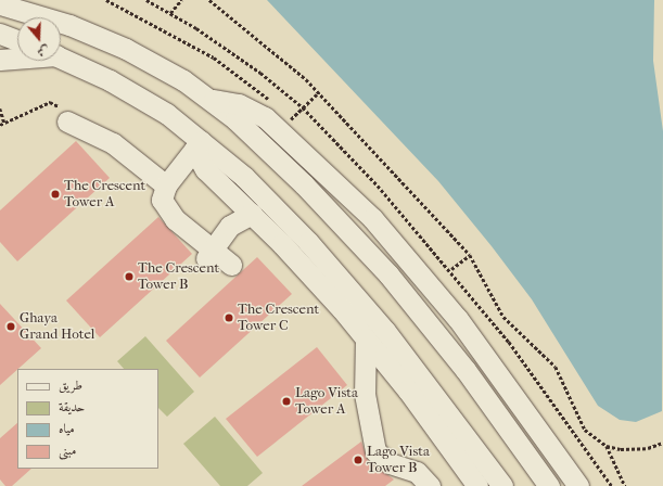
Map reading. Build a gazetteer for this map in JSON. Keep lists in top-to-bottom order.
{
  "places": [
    "The Crescent Tower A",
    "The Crescent Tower B",
    "The Crescent Tower C",
    "Ghaya Grand Hotel",
    "Lago Vista Tower A",
    "Lago Vista Tower B"
  ],
  "legend": [
    "طريق",
    "حديقة",
    "مياه",
    "مبنى"
  ],
  "north": "bottom"
}
